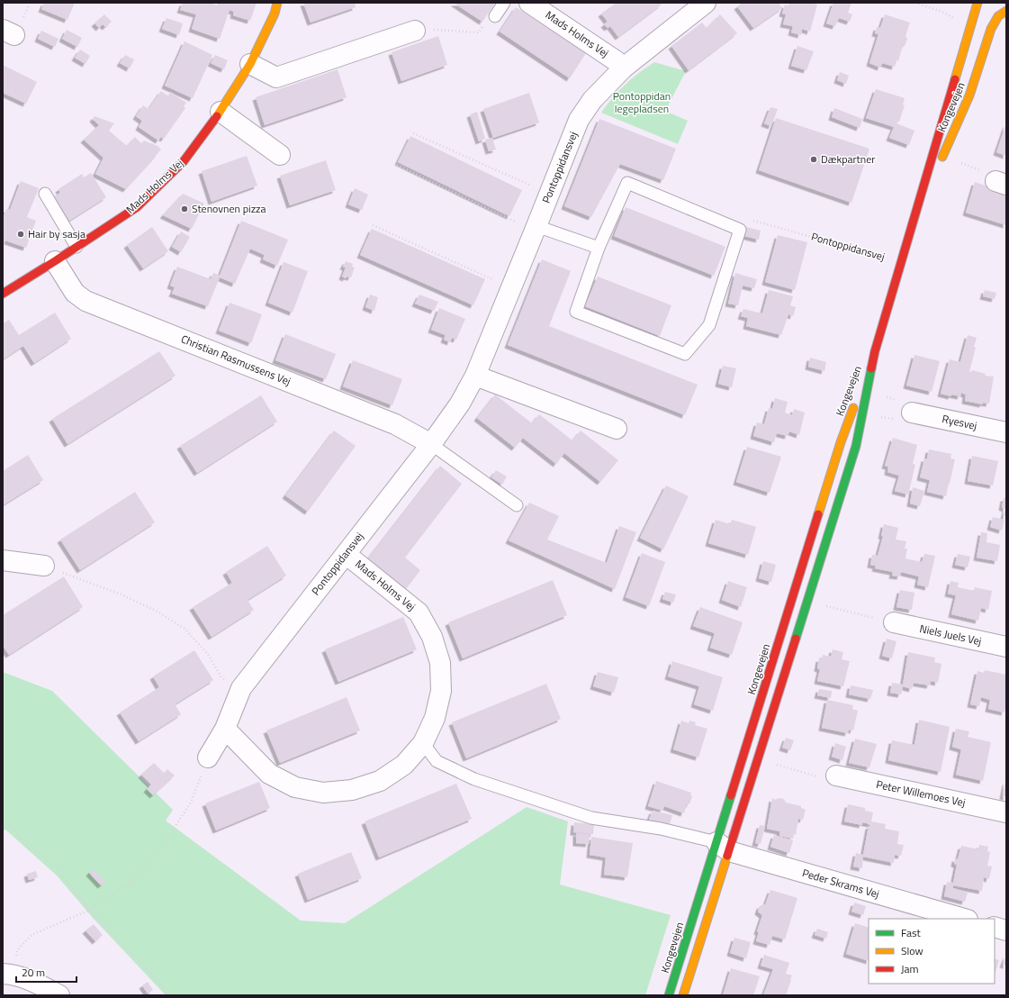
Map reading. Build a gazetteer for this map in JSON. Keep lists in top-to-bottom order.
{
  "streets": {
    "main road": ["Mads Holms Vej", "Kongevejen"],
    "street": [
      "Pontoppidansvej",
      "Christian Rasmussens Vej",
      "Ryesvej",
      "Niels Juels Vej",
      "Peter Willemoes Vej",
      "Peder Skrams Vej"
    ]
  },
  "crossings": [
    ["Mads Holms Vej", "Pontoppidansvej"],
    ["Mads Holms Vej", "Christian Rasmussens Vej"],
    ["Kongevejen", "Pontoppidansvej"],
    ["Kongevejen", "Peder Skrams Vej"],
    ["Pontoppidansvej", "Christian Rasmussens Vej"]
  ],
  "parks": ["Pontoppidan legepladsen"],
  "places": ["Dækpartner", "Stenovnen pizza", "Hair by sasja"],
  "legend": ["Fast", "Slow", "Jam"],
  "scale_bar": "20 m"
}
